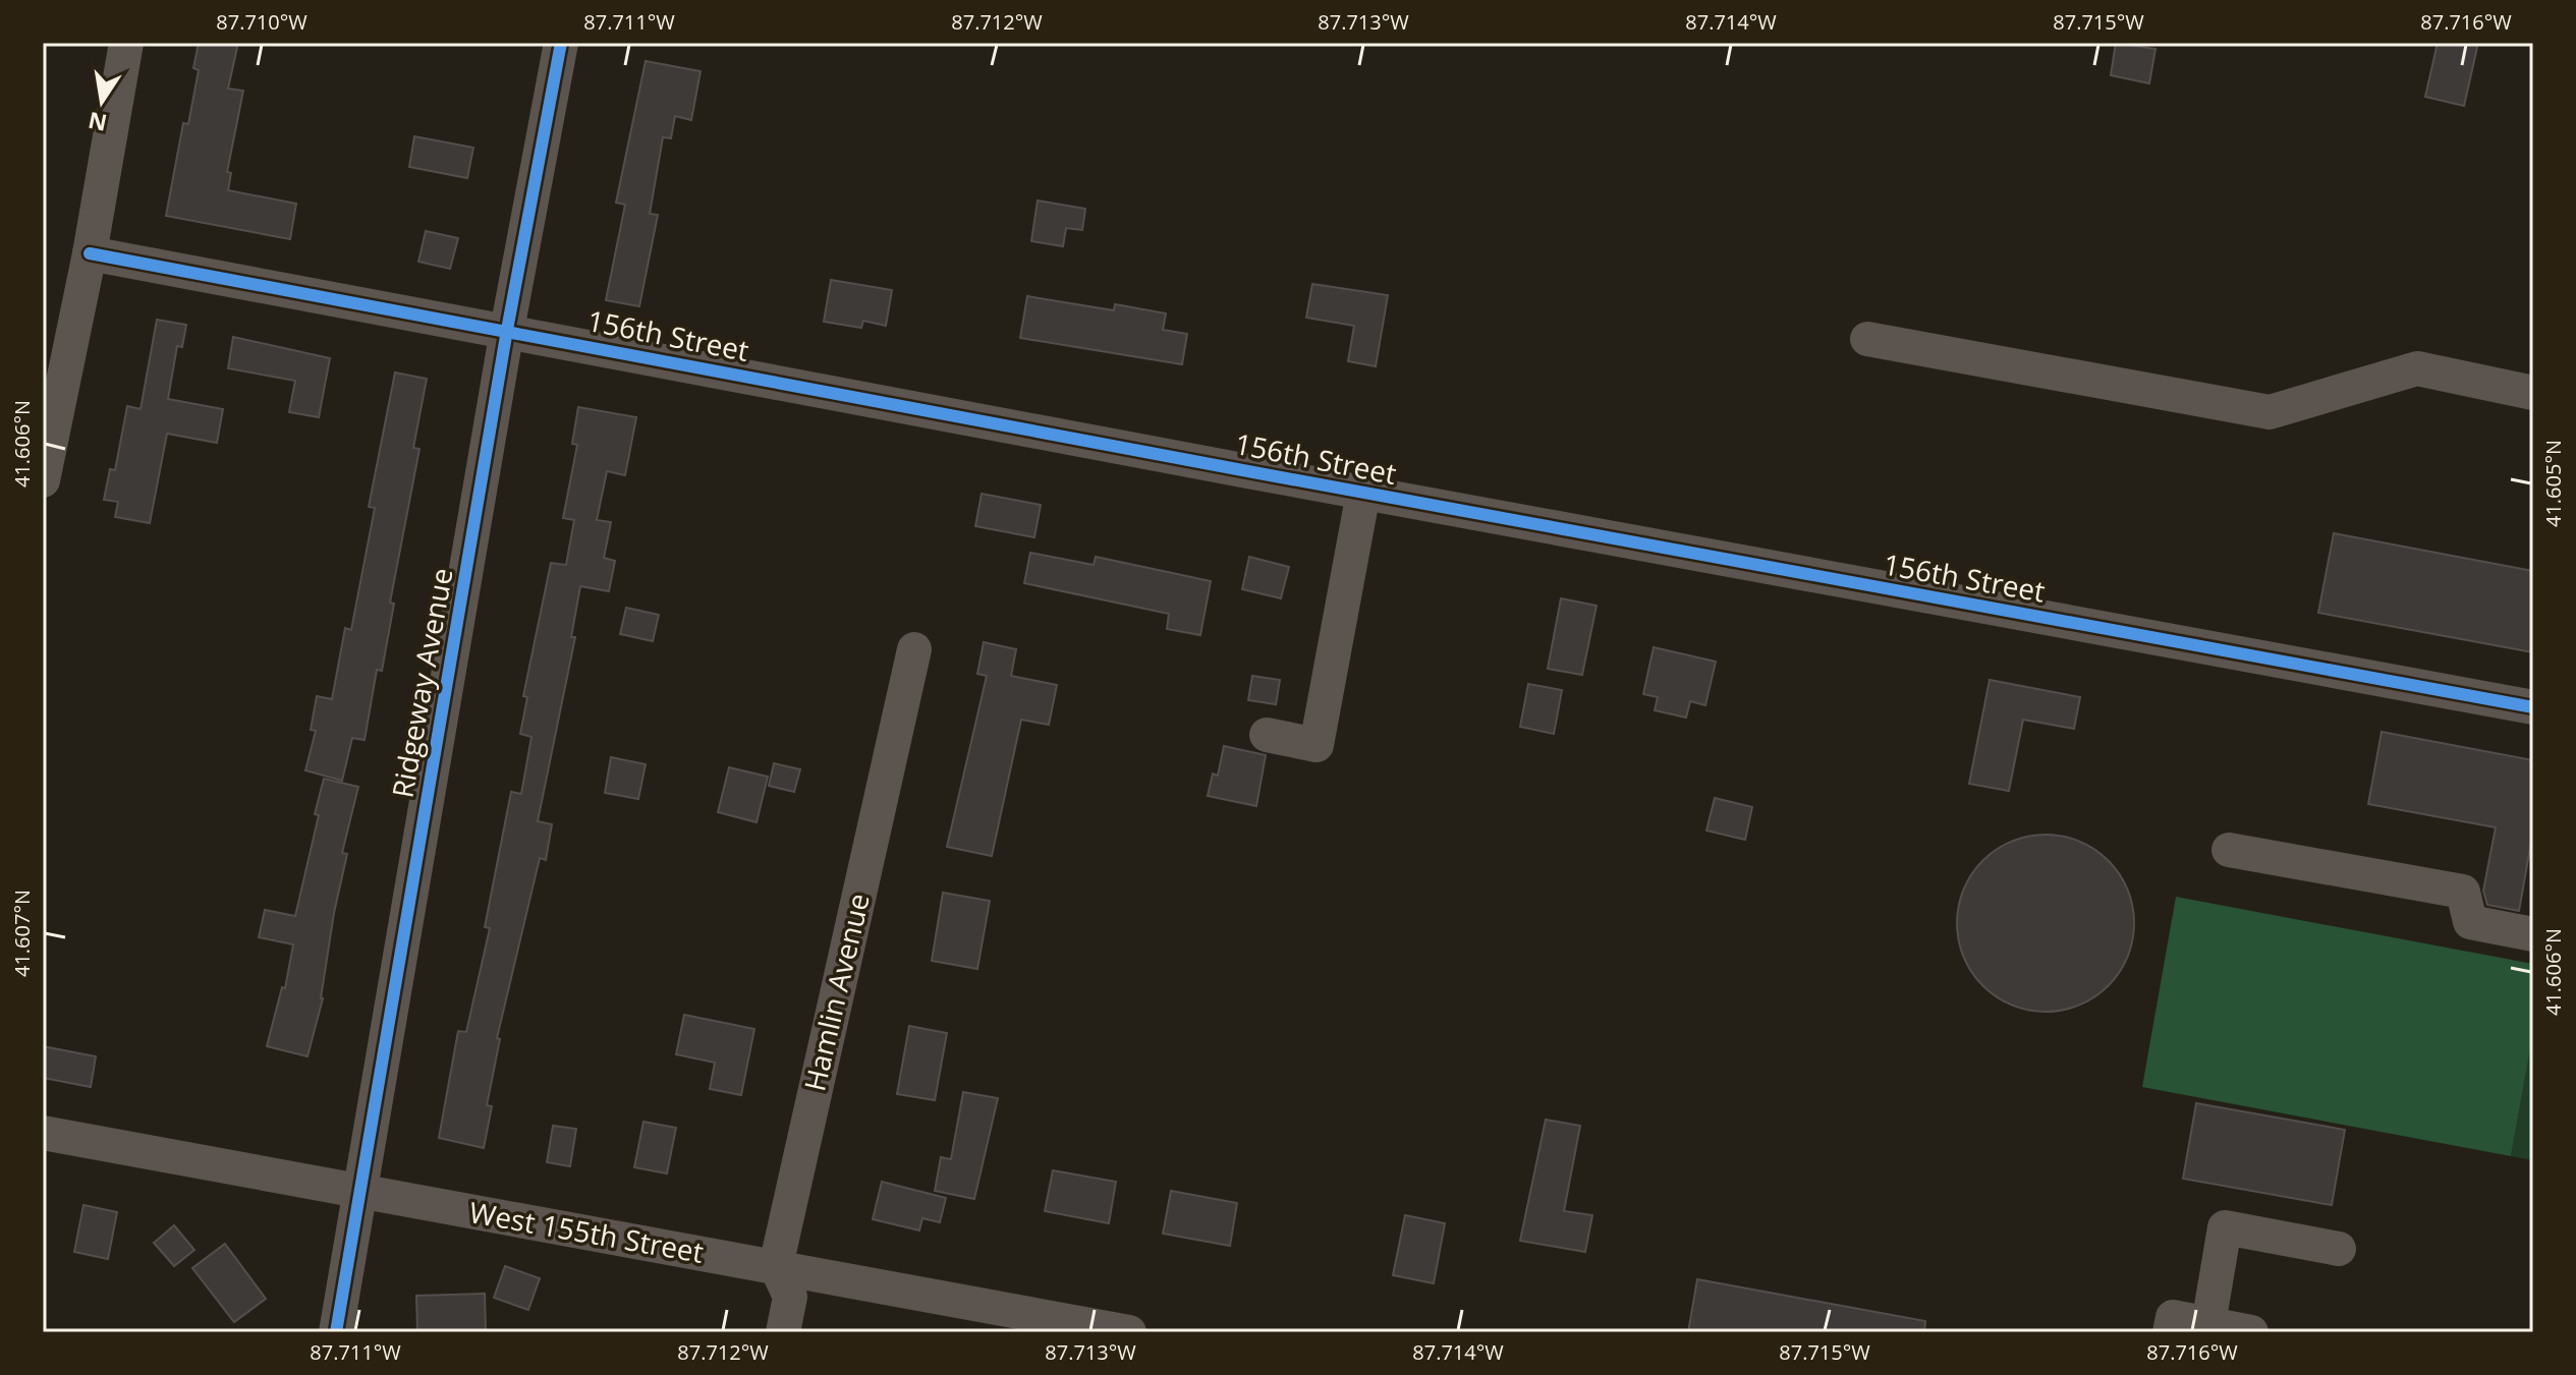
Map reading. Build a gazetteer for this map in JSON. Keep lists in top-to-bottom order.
{
  "streets": {
    "street": [
      "156th Street",
      "Ridgeway Avenue",
      "Hamlin Avenue",
      "West 155th Street"
    ]
  },
  "crossings": [
    ["156th Street", "Ridgeway Avenue"],
    ["Ridgeway Avenue", "West 155th Street"],
    ["Hamlin Avenue", "West 155th Street"]
  ],
  "north": "bottom",
  "coordinates": [
    "87.710°W",
    "87.711°W",
    "87.712°W",
    "87.713°W",
    "87.714°W",
    "87.715°W",
    "87.716°W",
    "41.606°N",
    "41.605°N",
    "41.607°N"
  ]
}
